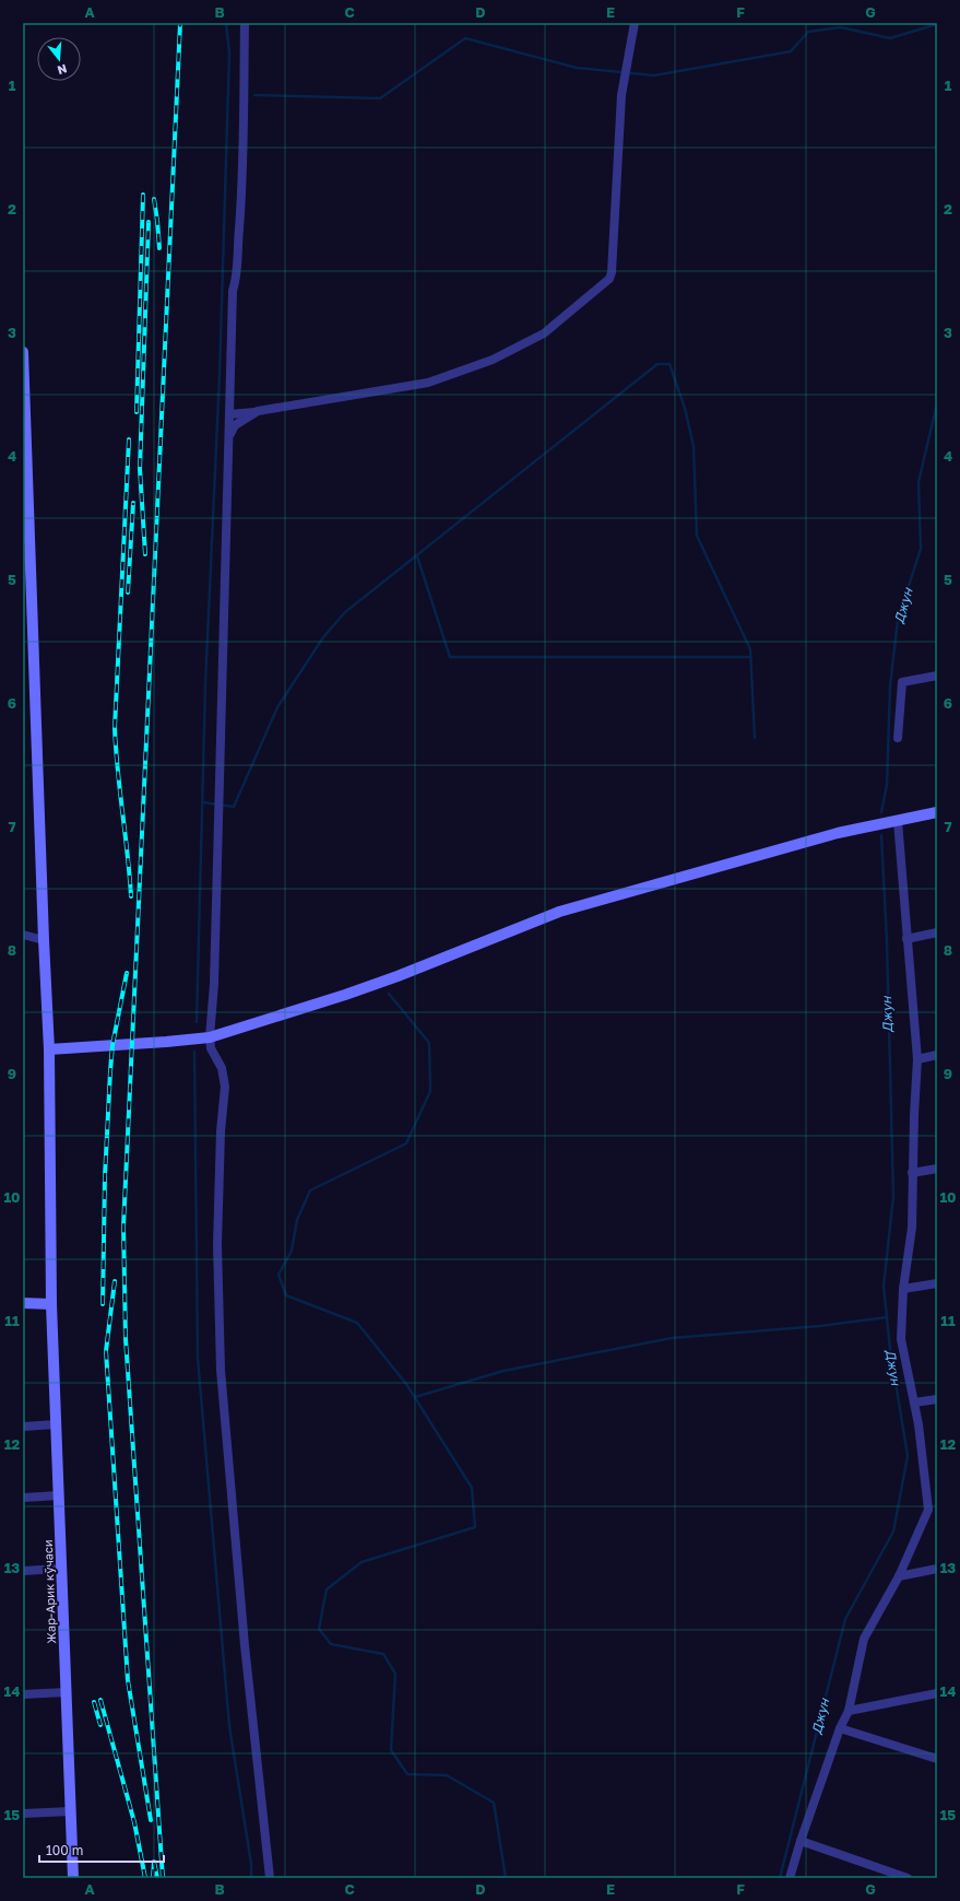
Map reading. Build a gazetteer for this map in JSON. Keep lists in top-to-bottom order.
{
  "streets": {
    "main road": ["Жар-Арик кўчаси"]
  },
  "water": ["Джун"],
  "scale_bar": "100 m",
  "north": "bottom",
  "grid": {
    "columns": [
      "A",
      "B",
      "C",
      "D",
      "E",
      "F",
      "G"
    ],
    "rows": [
      "1",
      "2",
      "3",
      "4",
      "5",
      "6",
      "7",
      "8",
      "9",
      "10",
      "11",
      "12",
      "13",
      "14",
      "15"
    ]
  }
}
